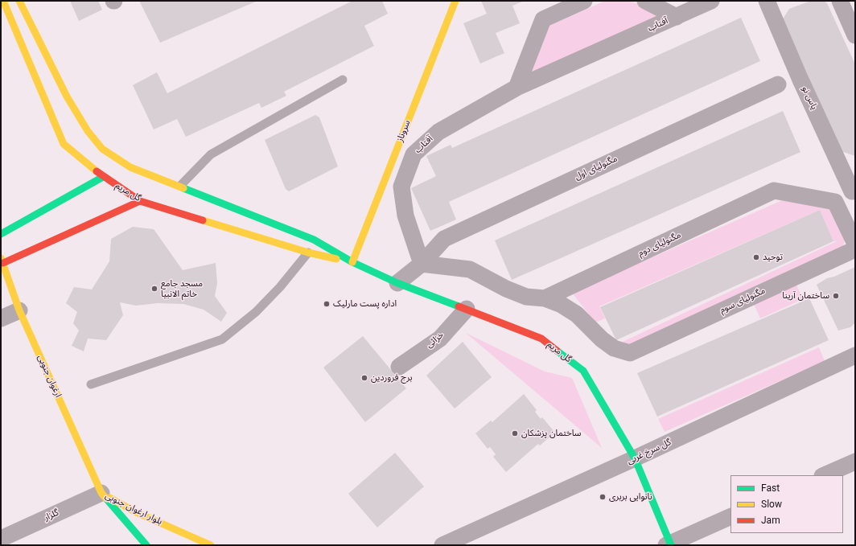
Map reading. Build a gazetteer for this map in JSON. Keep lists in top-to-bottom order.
{
  "streets": {
    "street": [
      "آفتاب",
      "یاس نو",
      "سروناز",
      "مگنولیای اول",
      "گل مریم",
      "مگنولیای دوم",
      "مگنولیای سوم",
      "خزائی",
      "ارغوان جنوبی",
      "گل سرخ غربی",
      "بلوار ارغوان جنوبی",
      "گلزار"
    ]
  },
  "crossings": [
    ["آفتاب", "مگنولیای اول"],
    ["سروناز", "گل مریم"],
    ["مگنولیای اول", "گل مریم"],
    ["گل مریم", "خزائی"],
    ["گل مریم", "گل سرخ غربی"],
    ["مگنولیای دوم", "مگنولیای سوم"],
    ["ارغوان جنوبی", "بلوار ارغوان جنوبی"],
    ["ارغوان جنوبی", "گلزار"],
    ["بلوار ارغوان جنوبی", "گلزار"]
  ],
  "places": [
    "توحید",
    "مسجد جامع خاتم الانبیا",
    "ساختمان آرینا",
    "اداره پست مارلیک",
    "برج فروردین",
    "ساختمان پزشکان",
    "نانوایی بربری"
  ],
  "legend": ["Fast", "Slow", "Jam"]
}
